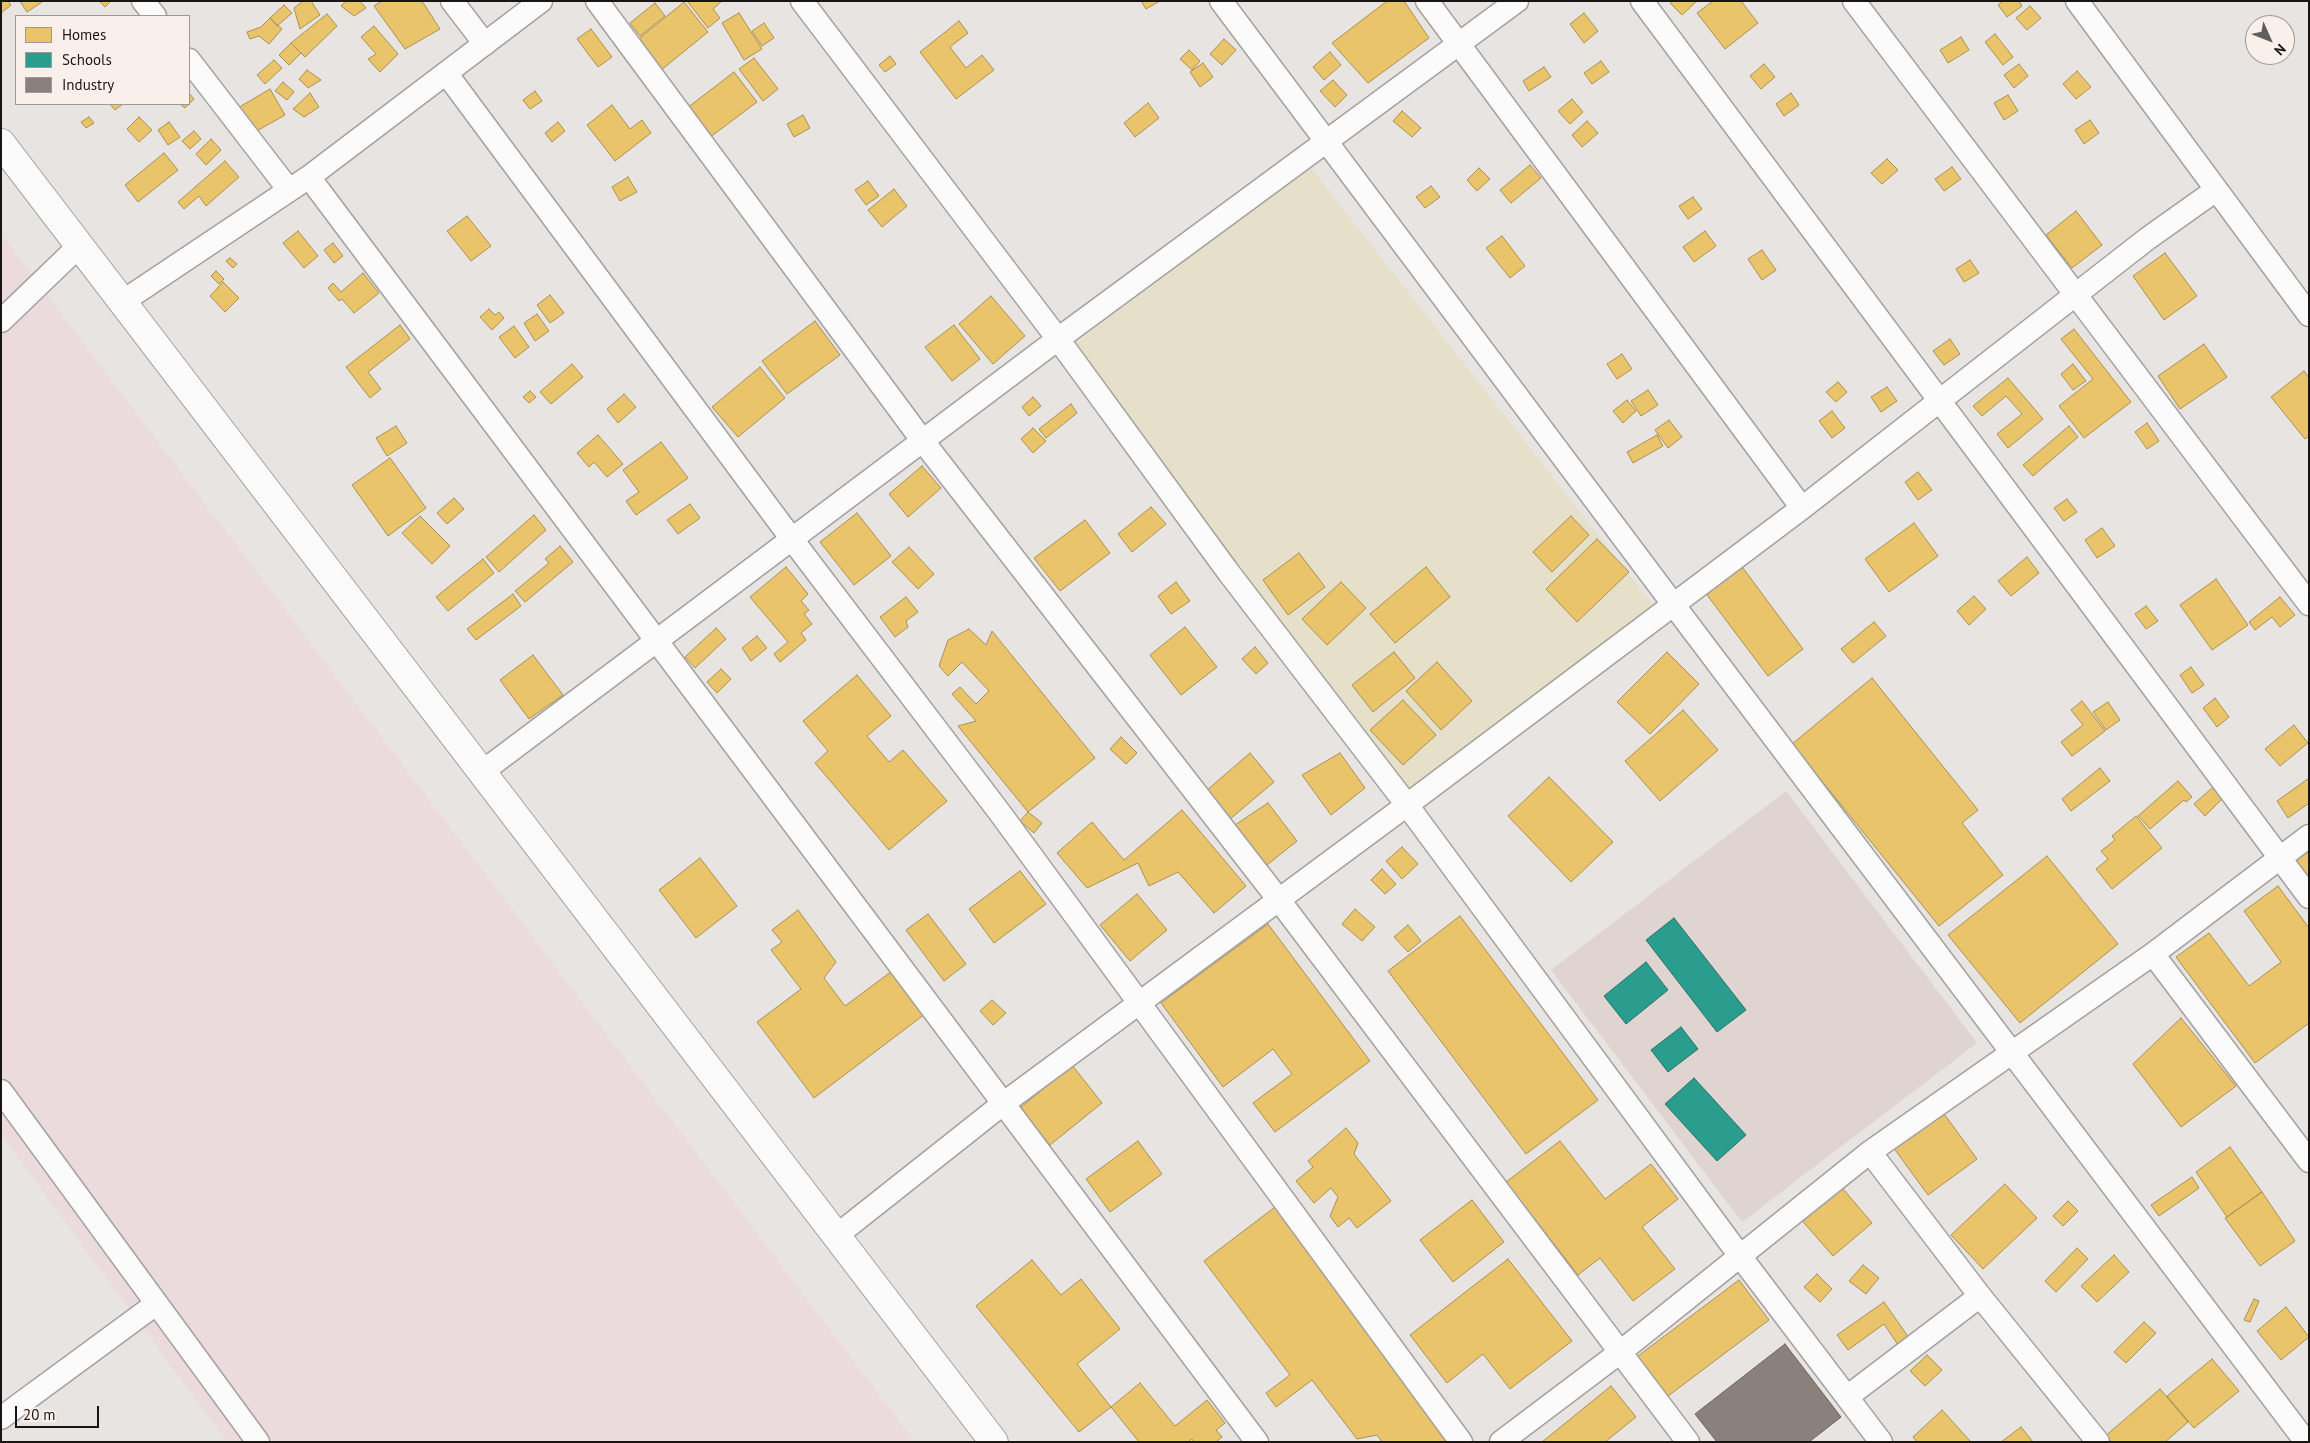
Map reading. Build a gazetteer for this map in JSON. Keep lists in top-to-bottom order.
{
  "legend": ["Homes", "Schools", "Industry"],
  "scale_bar": "20 m",
  "north": "bottom right"
}
